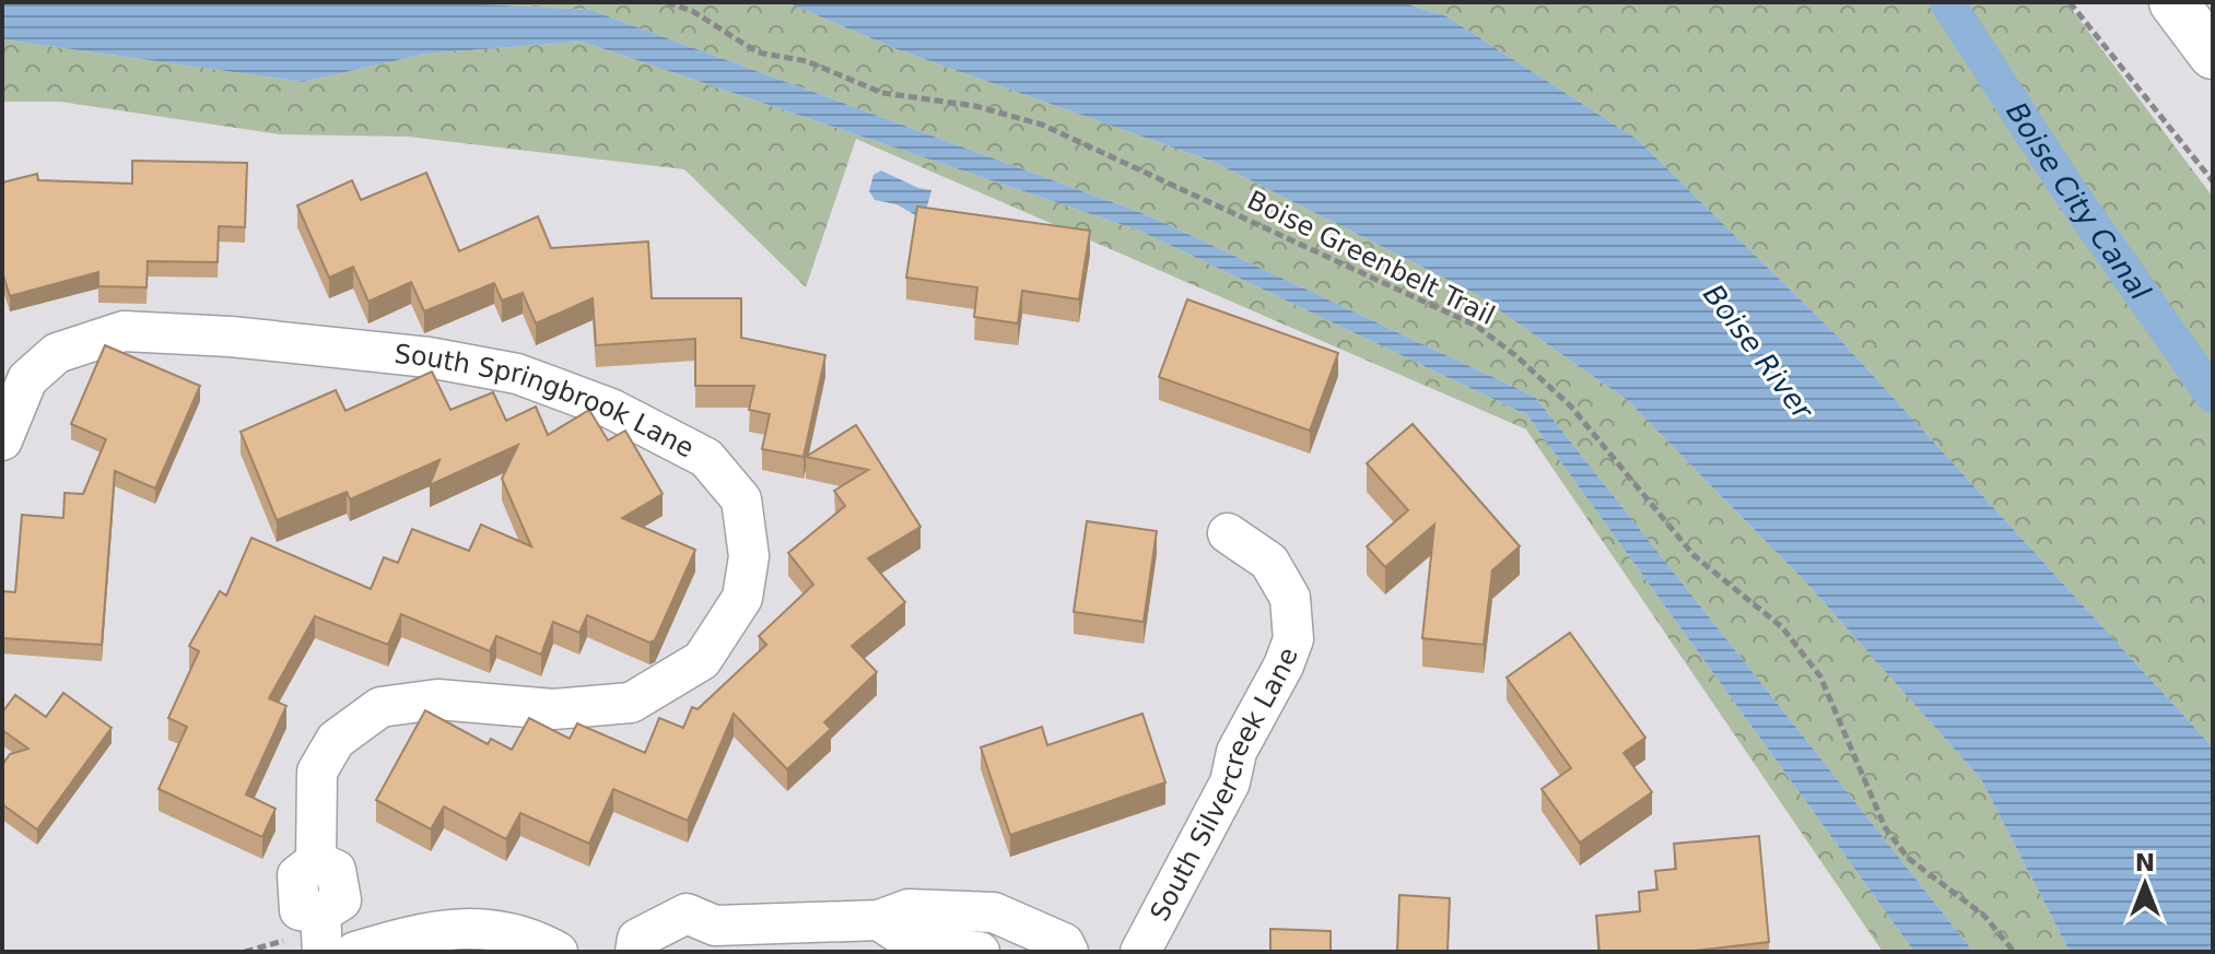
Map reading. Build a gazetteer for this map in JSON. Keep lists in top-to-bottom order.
{
  "streets": {
    "street": ["South Springbrook Lane", "South Silvercreek Lane"],
    "path": ["Boise Greenbelt Trail"]
  },
  "water": ["Boise City Canal", "Boise River"],
  "north": "top"
}
